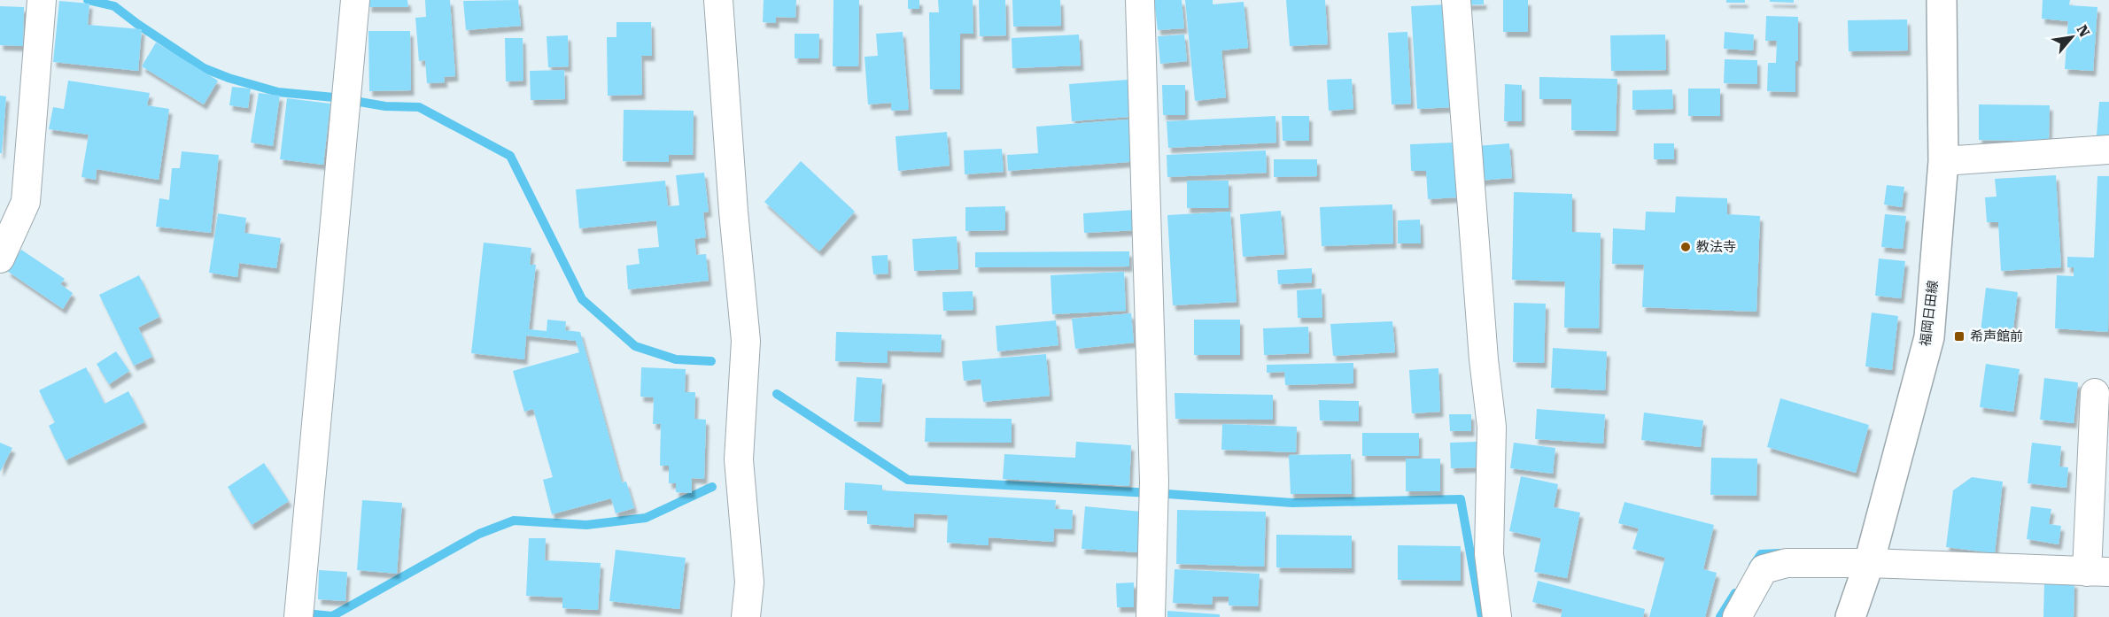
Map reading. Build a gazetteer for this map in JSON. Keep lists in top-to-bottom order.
{
  "streets": {
    "main road": ["福岡日田線"]
  },
  "places": {
    "other": ["教法寺"],
    "transit": ["希声館前"]
  },
  "north": "top right"
}
